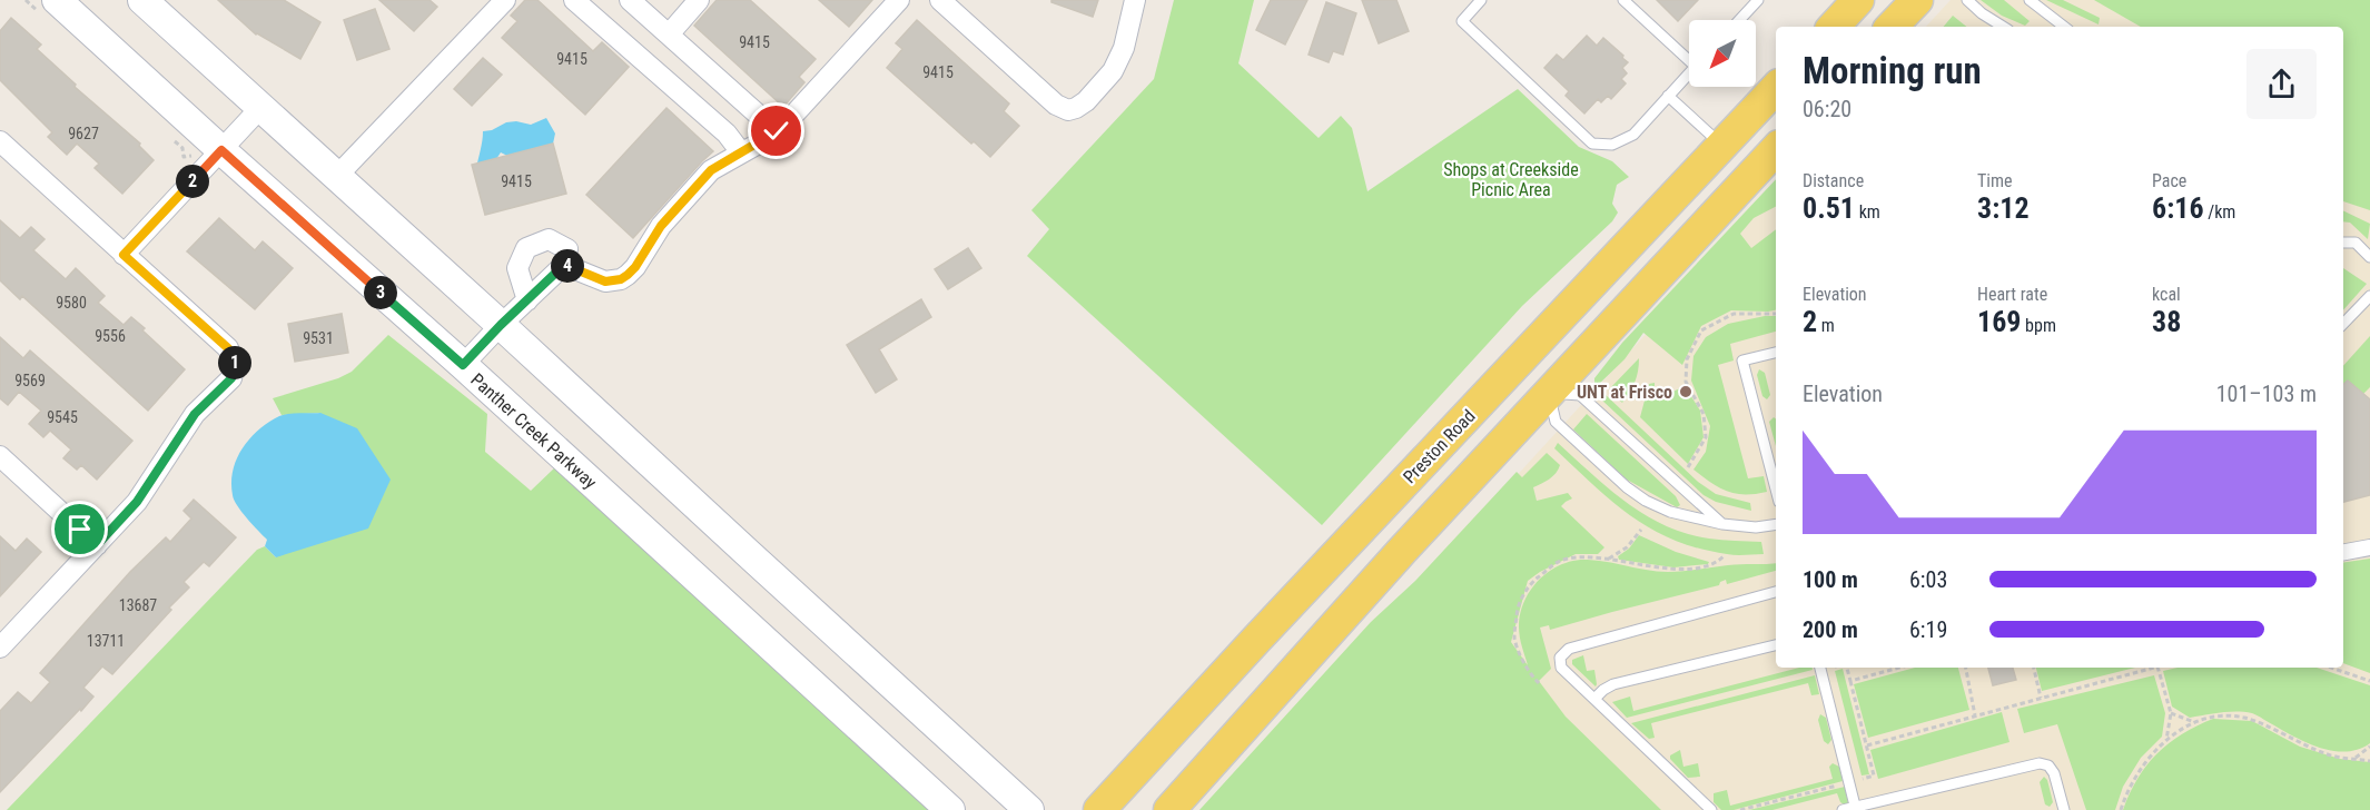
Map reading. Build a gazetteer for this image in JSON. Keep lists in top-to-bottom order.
{
  "streets": {
    "main road": ["Panther Creek Parkway", "Preston Road"]
  },
  "parks": ["Shops at Creekside Picnic Area"],
  "places": ["UNT at Frisco"],
  "house_numbers": [
    "9415",
    "9415",
    "9415",
    "9627",
    "9415",
    "9580",
    "9556",
    "9531",
    "9569",
    "9545",
    "13687",
    "13711"
  ],
  "north": "bottom left",
  "page": {
    "heading": ["Morning run", "06:20"],
    "stats": [
      ["Distance", "0.51 km"],
      ["Time", "3:12"],
      ["Pace", "6:16 /km"],
      ["Elevation", "2 m"],
      ["Heart rate", "169 bpm"],
      ["kcal", "38"]
    ],
    "pins": [
      "2",
      "4",
      "3",
      "1"
    ],
    "chart": ["Elevation", "101–103 m"],
    "list": [
      {
        "name": "100 m",
        "note": "6:03"
      },
      {
        "name": "200 m",
        "note": "6:19"
      }
    ]
  }
}
